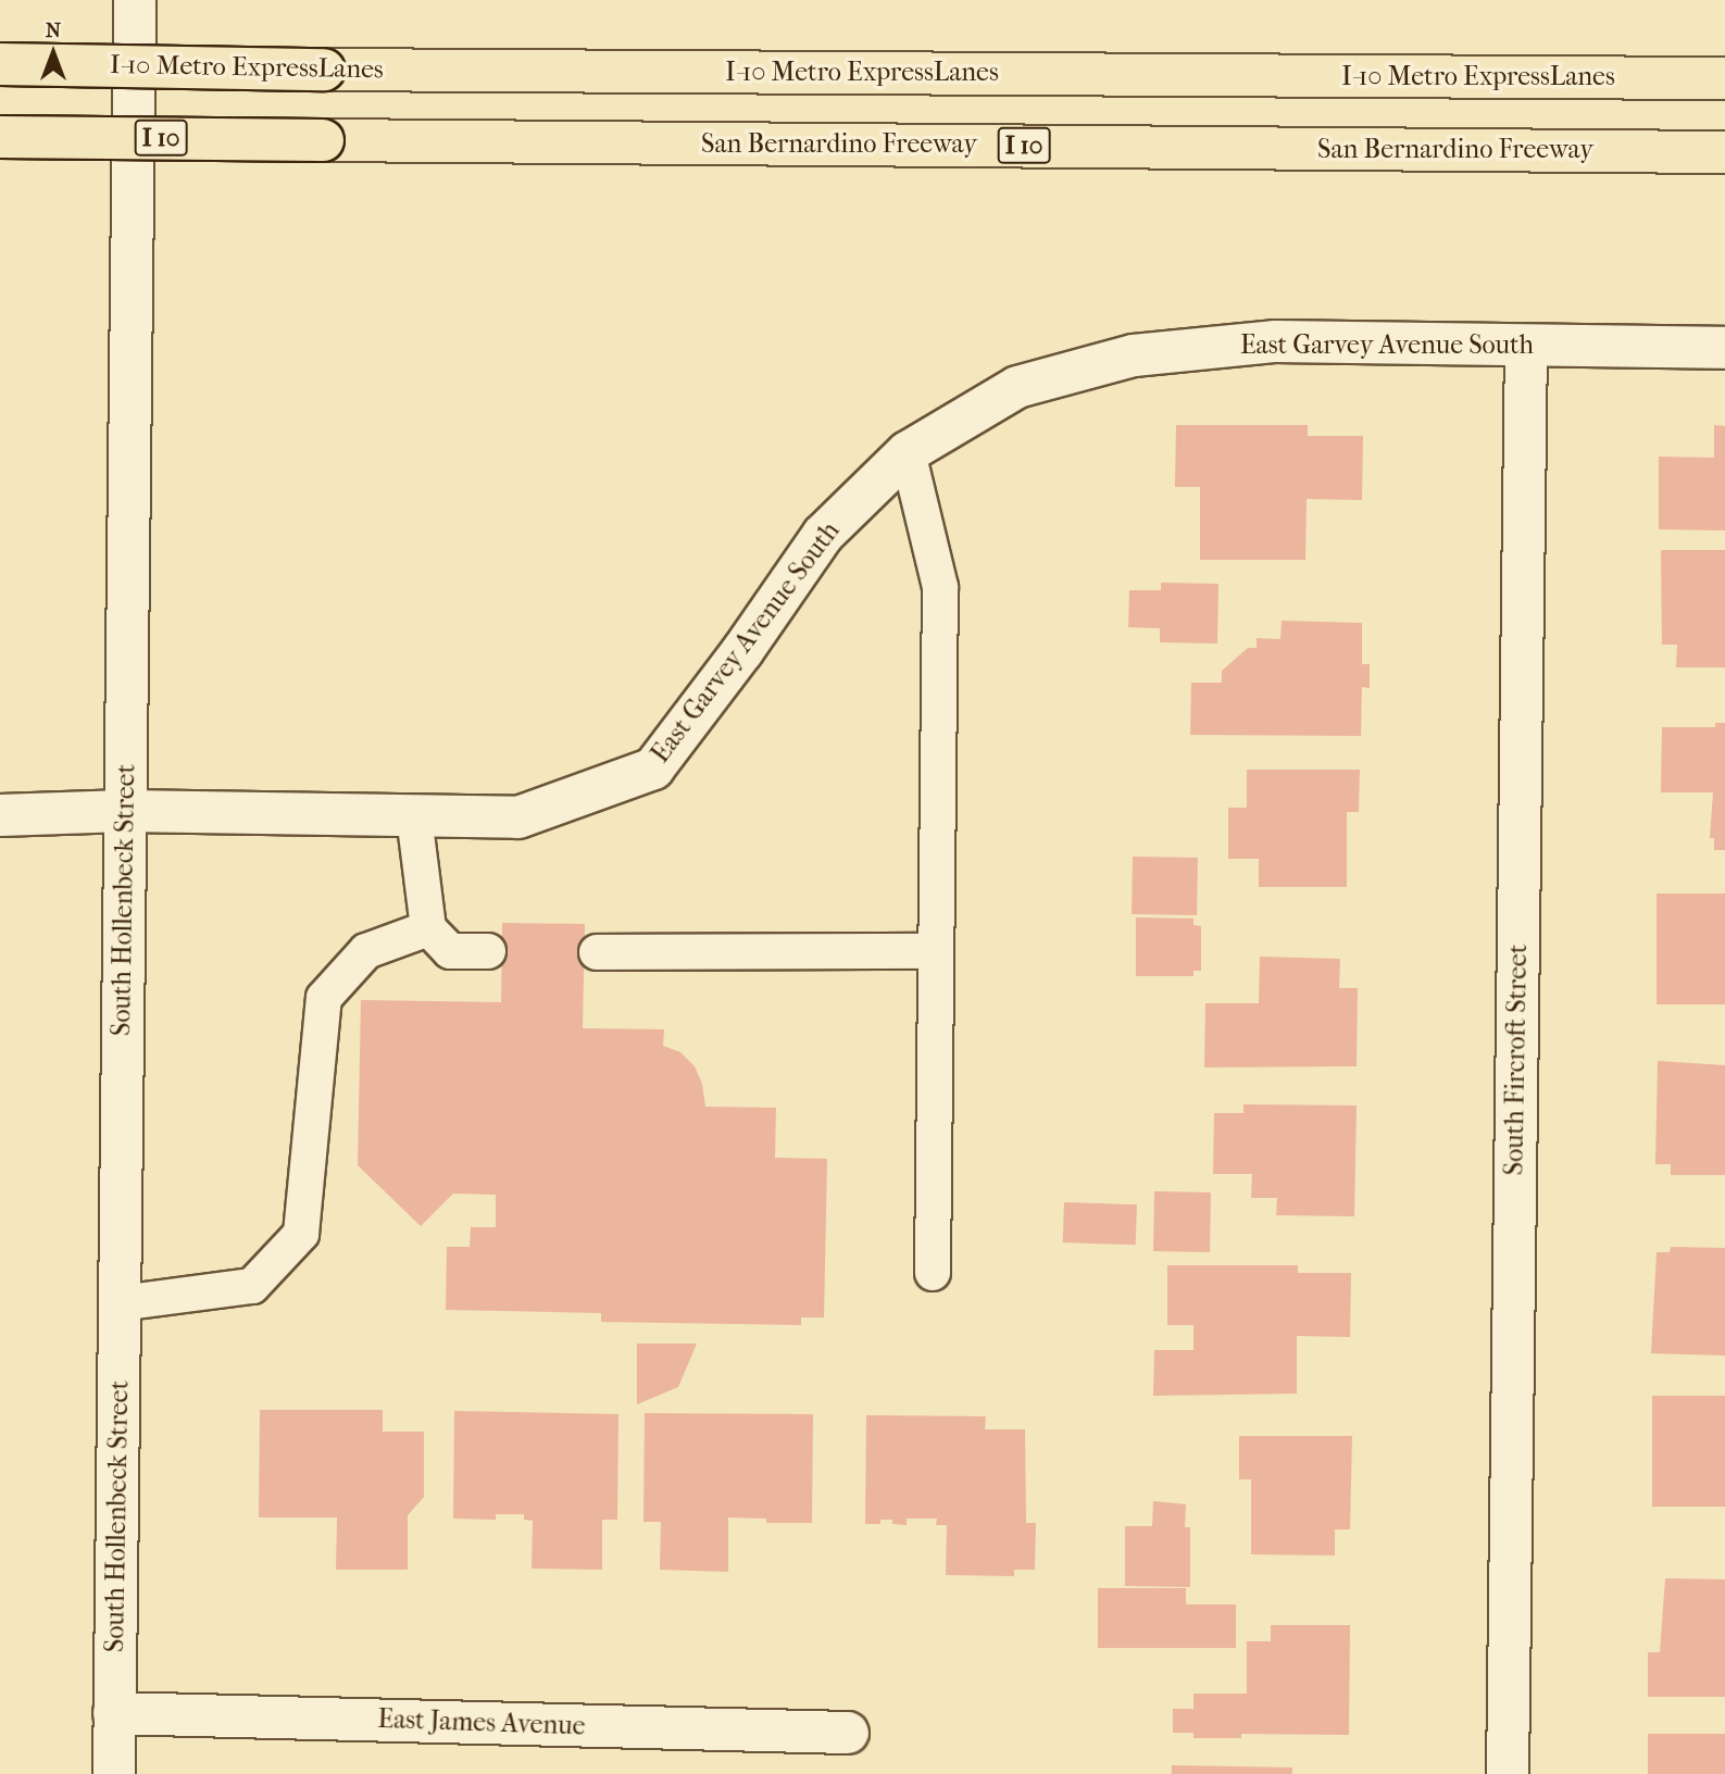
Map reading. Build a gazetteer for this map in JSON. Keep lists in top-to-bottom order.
{
  "streets": {
    "highway": ["I-10 Metro ExpressLanes", "I 10", "San Bernardino Freeway"],
    "street": [
      "East Garvey Avenue South",
      "South Hollenbeck Street",
      "South Fircroft Street",
      "East James Avenue"
    ]
  },
  "crossings": [
    ["East Garvey Avenue South", "South Hollenbeck Street"],
    ["East Garvey Avenue South", "South Fircroft Street"],
    ["South Hollenbeck Street", "East James Avenue"]
  ],
  "north": "top"
}
